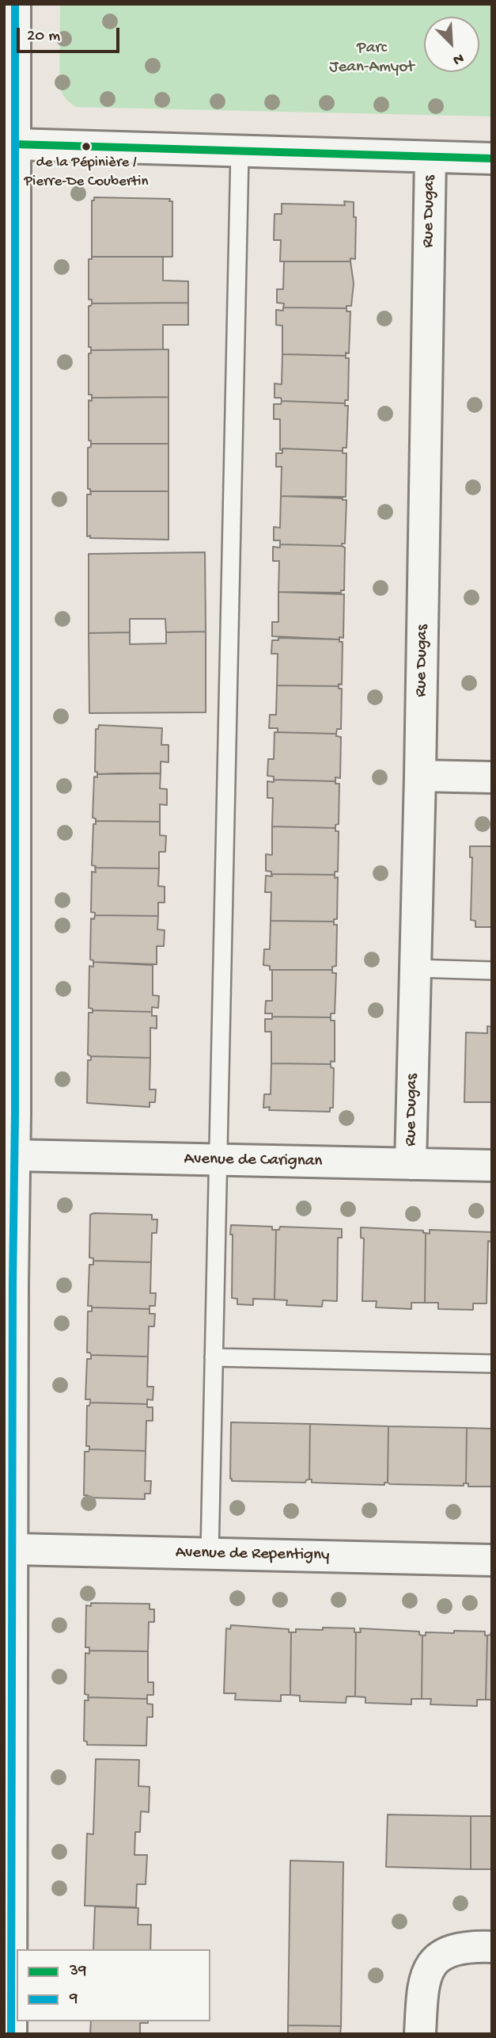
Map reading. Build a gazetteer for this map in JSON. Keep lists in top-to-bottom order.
{
  "streets": {
    "street": ["Rue Dugas", "Avenue de Carignan", "Avenue de Repentigny"]
  },
  "crossings": [
    ["Rue Dugas", "Avenue de Carignan"]
  ],
  "parks": ["Parc Jean-Amyot"],
  "places": ["de la Pépinière / Pierre-De Coubertin"],
  "lines": ["transit line 9", "transit line 39"],
  "legend": ["39", "9"],
  "scale_bar": "20 m",
  "north": "bottom right"
}
